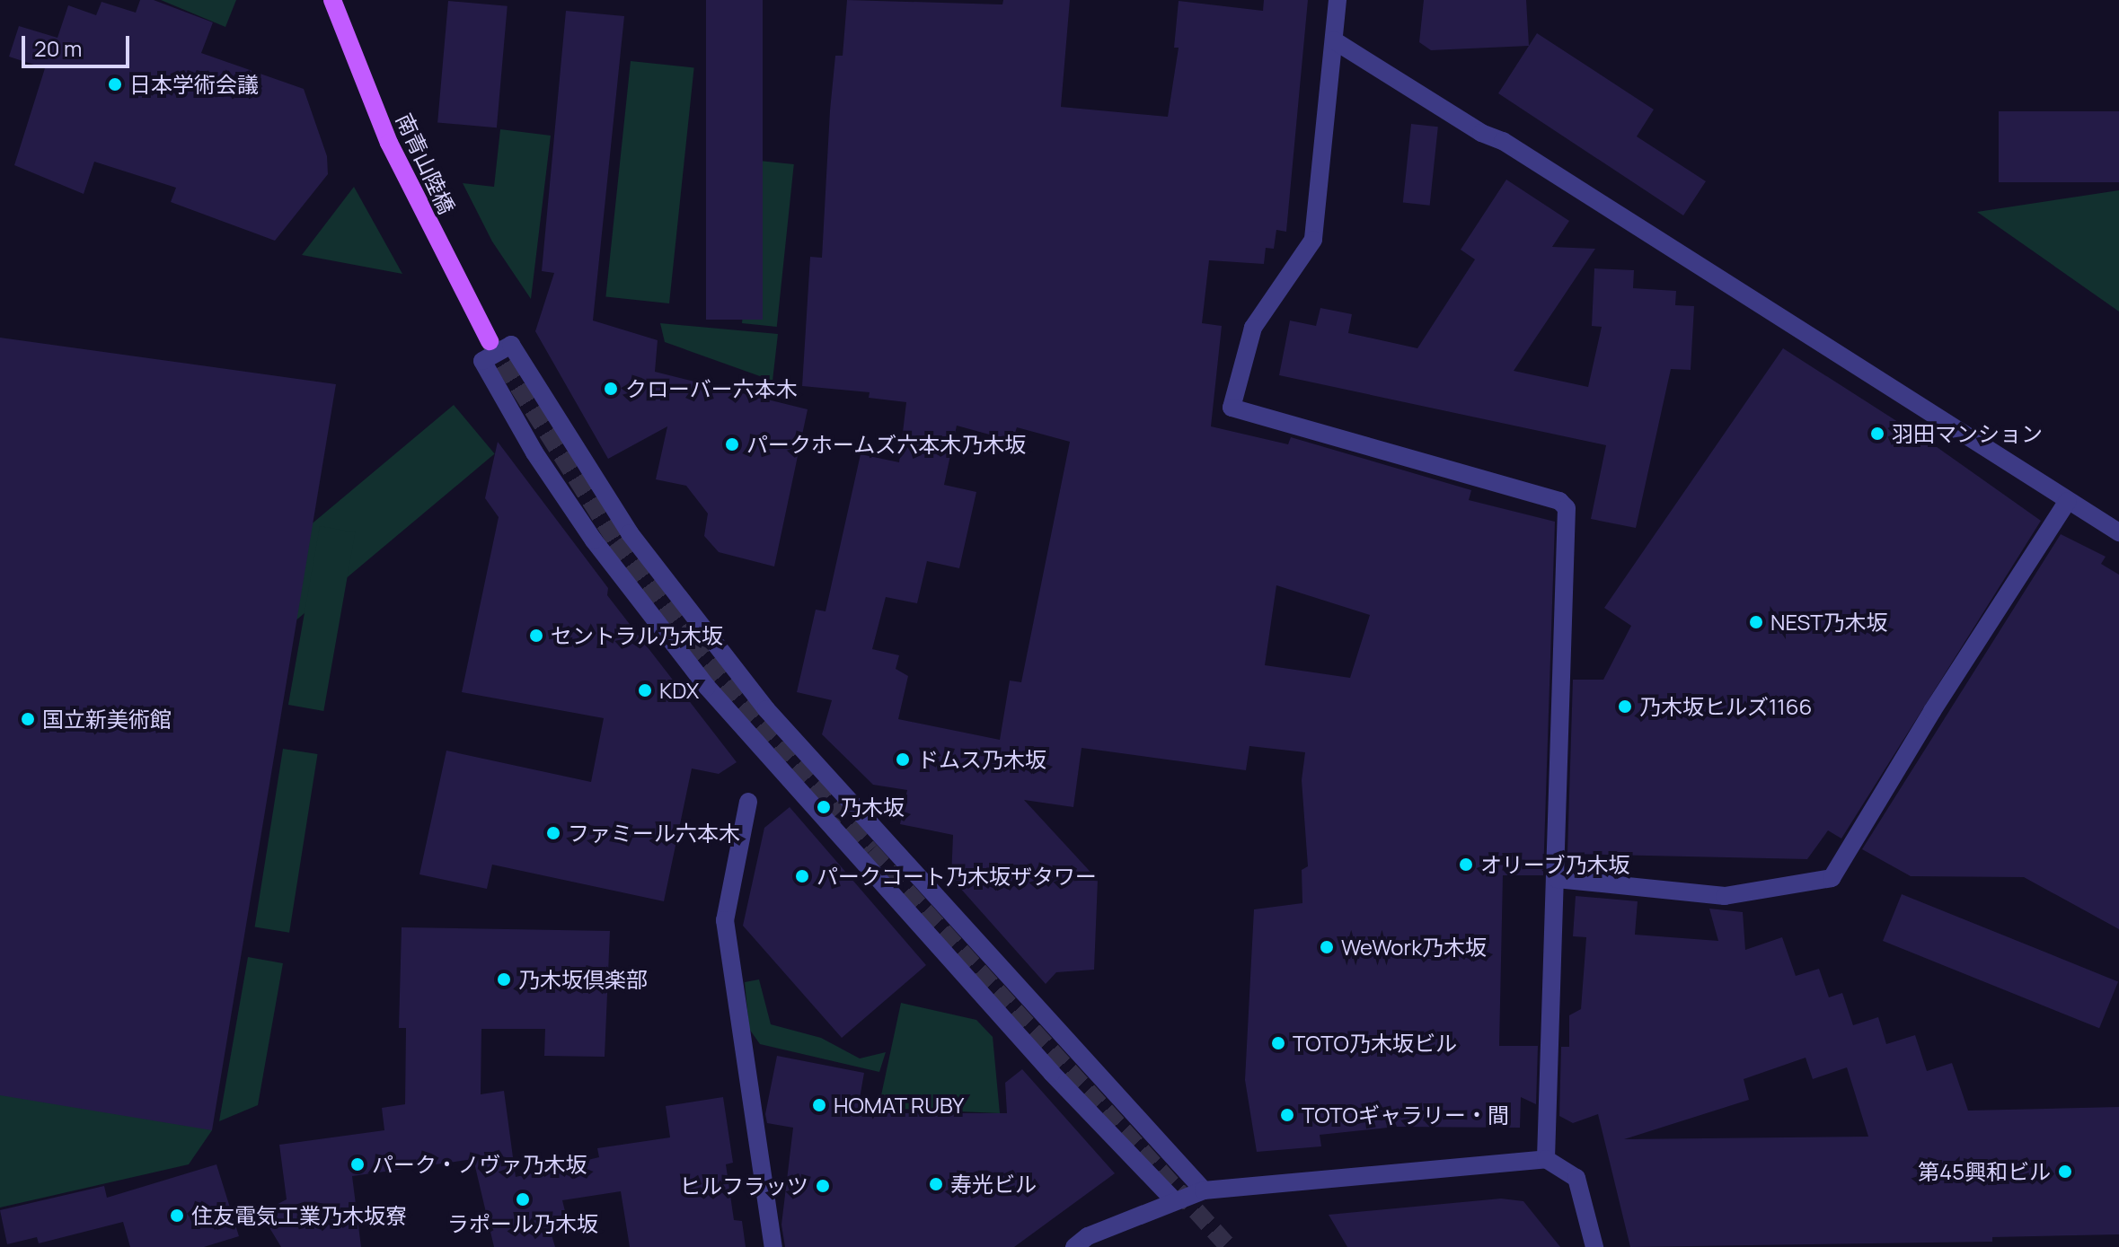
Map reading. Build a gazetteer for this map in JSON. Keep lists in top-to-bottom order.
{
  "streets": {
    "main road": ["南青山陸橋"]
  },
  "places": [
    "日本学術会議",
    "クローバー六本木",
    "羽田マンション",
    "パークホームズ六本木乃木坂",
    "NEST乃木坂",
    "セントラル乃木坂",
    "KDX",
    "乃木坂ヒルズ1166",
    "国立新美術館",
    "ドムス乃木坂",
    "乃木坂",
    "ファミール六本木",
    "オリーブ乃木坂",
    "パークコート乃木坂ザタワー",
    "WeWork乃木坂",
    "乃木坂倶楽部",
    "TOTO乃木坂ビル",
    "HOMAT RUBY",
    "TOTOギャラリー・間",
    "パーク・ノヴァ乃木坂",
    "第45興和ビル",
    "寿光ビル",
    "ヒルフラッツ",
    "ラポール乃木坂",
    "住友電気工業乃木坂寮"
  ],
  "scale_bar": "20 m"
}
